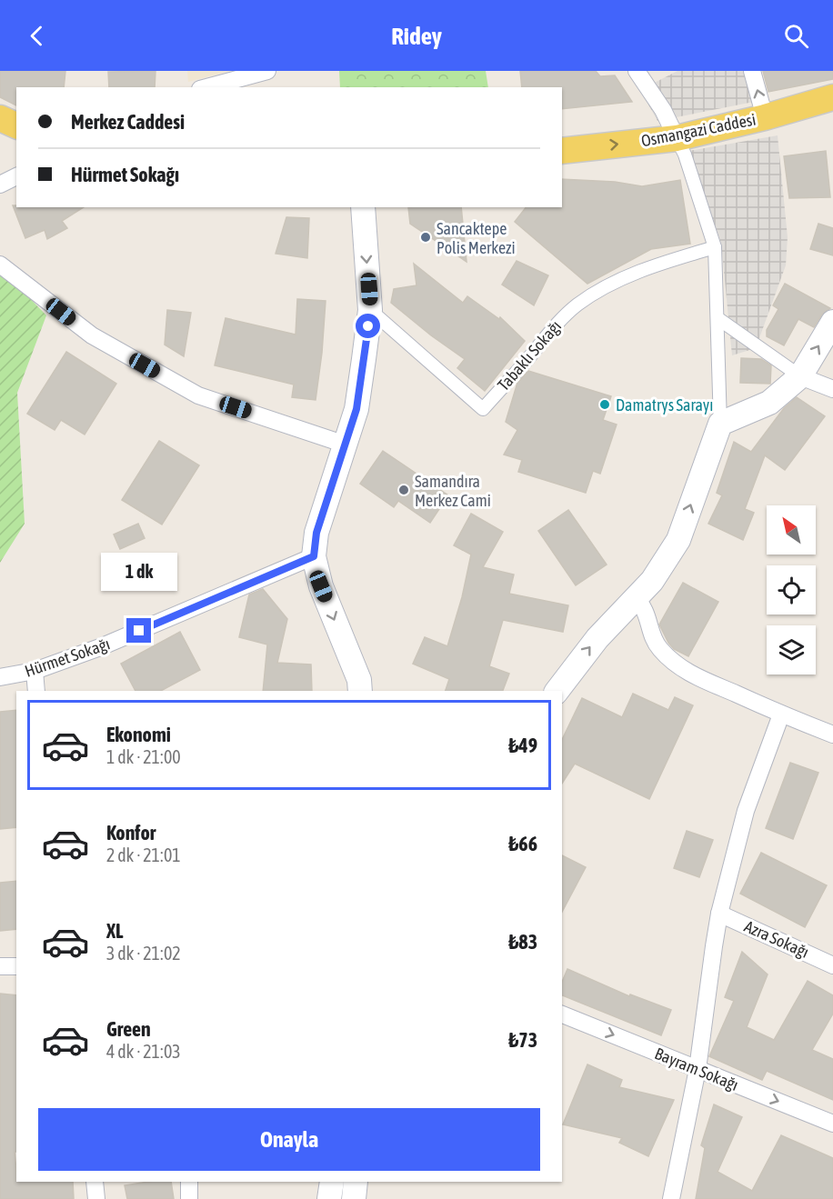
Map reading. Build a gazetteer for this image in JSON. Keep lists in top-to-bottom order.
{
  "streets": {
    "main road": ["Osmangazi Caddesi"],
    "street": [
      "Tabaklı Sokağı",
      "Hürmet Sokağı",
      "Azra Sokağı",
      "Bayram Sokağı"
    ]
  },
  "one_way": ["Osmangazi Caddesi", "Bayram Sokağı"],
  "places": ["Sancaktepe Polis Merkezi", "Damatrys Sarayı", "Samandıra Merkez Cami"],
  "north": "top left",
  "page": {
    "header": "Ridey",
    "banner": ["Merkez Caddesi", "Hürmet Sokağı"],
    "bubble": "1 dk",
    "list": [
      {
        "name": "Ekonomi",
        "note": "1 dk · 21:00",
        "value": "₺49"
      },
      {
        "name": "Konfor",
        "note": "2 dk · 21:01",
        "value": "₺66"
      },
      {
        "name": "XL",
        "note": "3 dk · 21:02",
        "value": "₺83"
      },
      {
        "name": "Green",
        "note": "4 dk · 21:03",
        "value": "₺73"
      }
    ],
    "buttons": "Onayla"
  }
}
